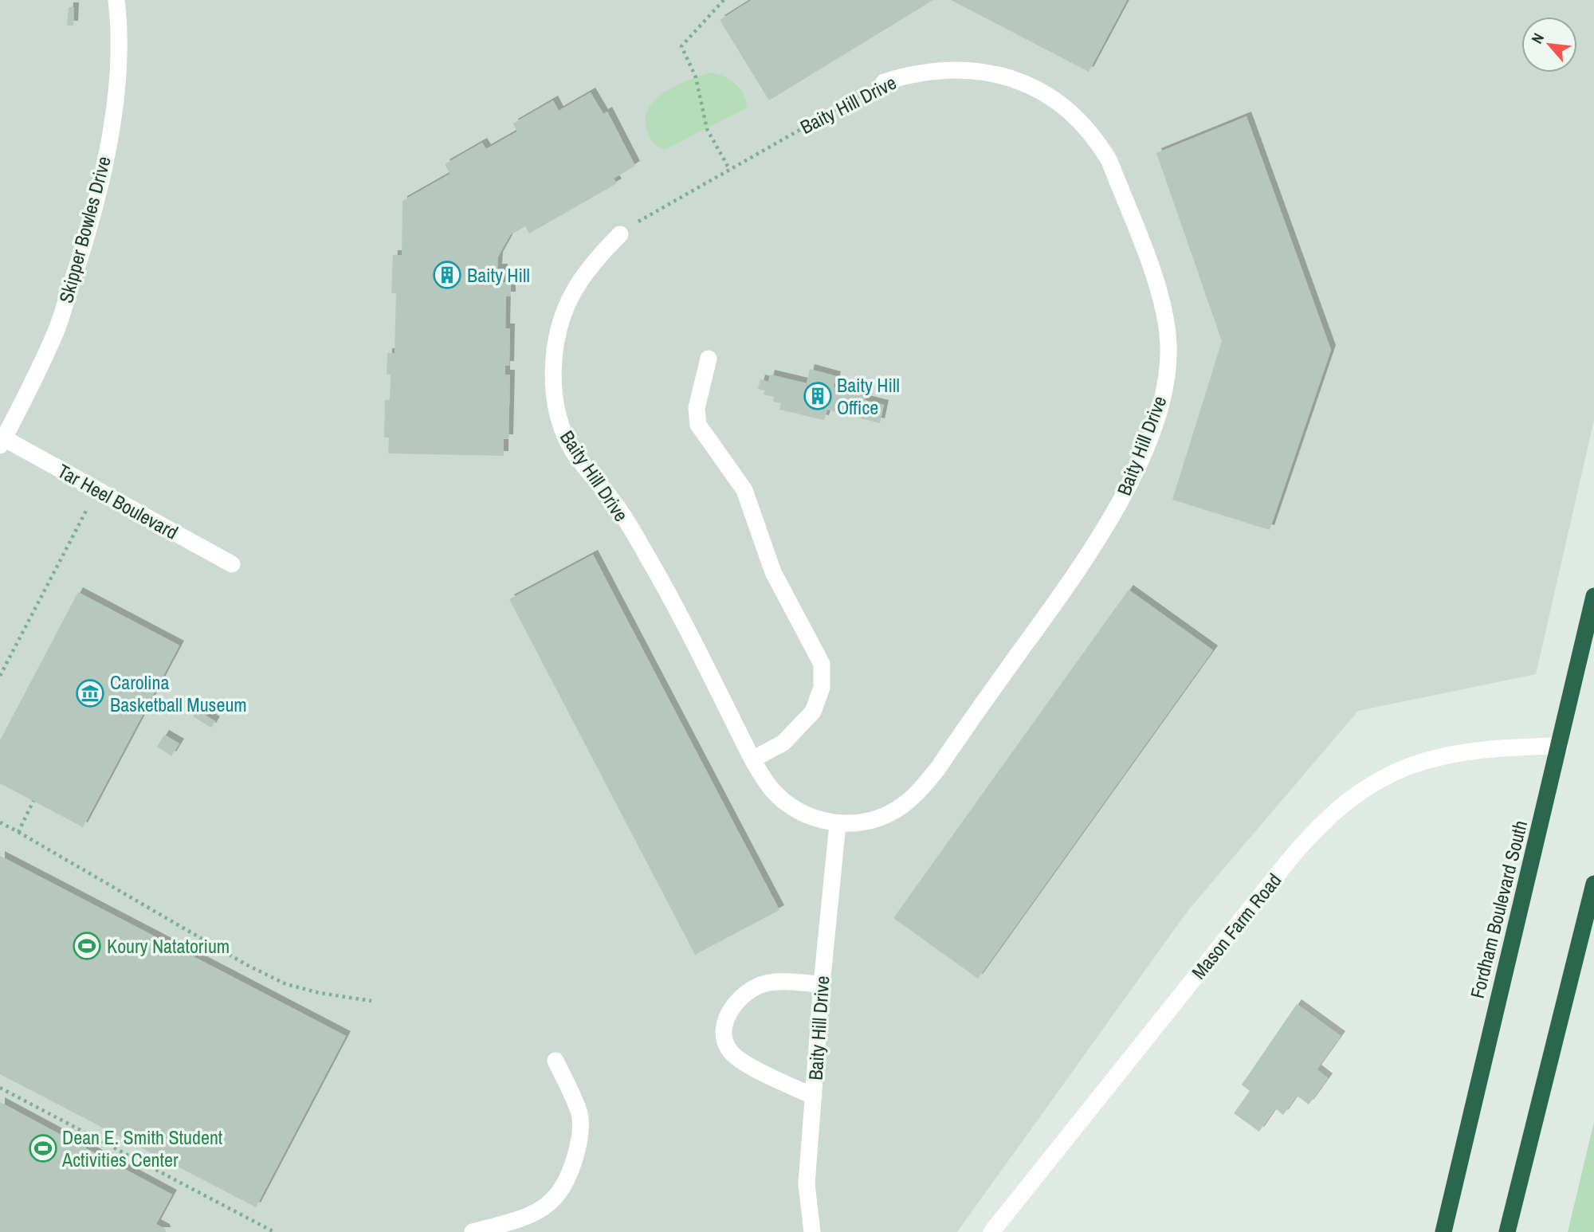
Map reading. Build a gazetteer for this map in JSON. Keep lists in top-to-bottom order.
{
  "streets": {
    "highway": ["Fordham Boulevard South"],
    "street": [
      "Baity Hill Drive",
      "Skipper Bowles Drive",
      "Tar Heel Boulevard",
      "Mason Farm Road"
    ]
  },
  "crossings": [
    ["Skipper Bowles Drive", "Tar Heel Boulevard"],
    ["Fordham Boulevard South", "Mason Farm Road"]
  ],
  "places": {
    "building": ["Baity Hill", "Baity Hill Office"],
    "museum": ["Carolina Basketball Museum"],
    "sports": ["Koury Natatorium", "Dean E. Smith Student Activities Center"]
  },
  "north": "top left"
}
